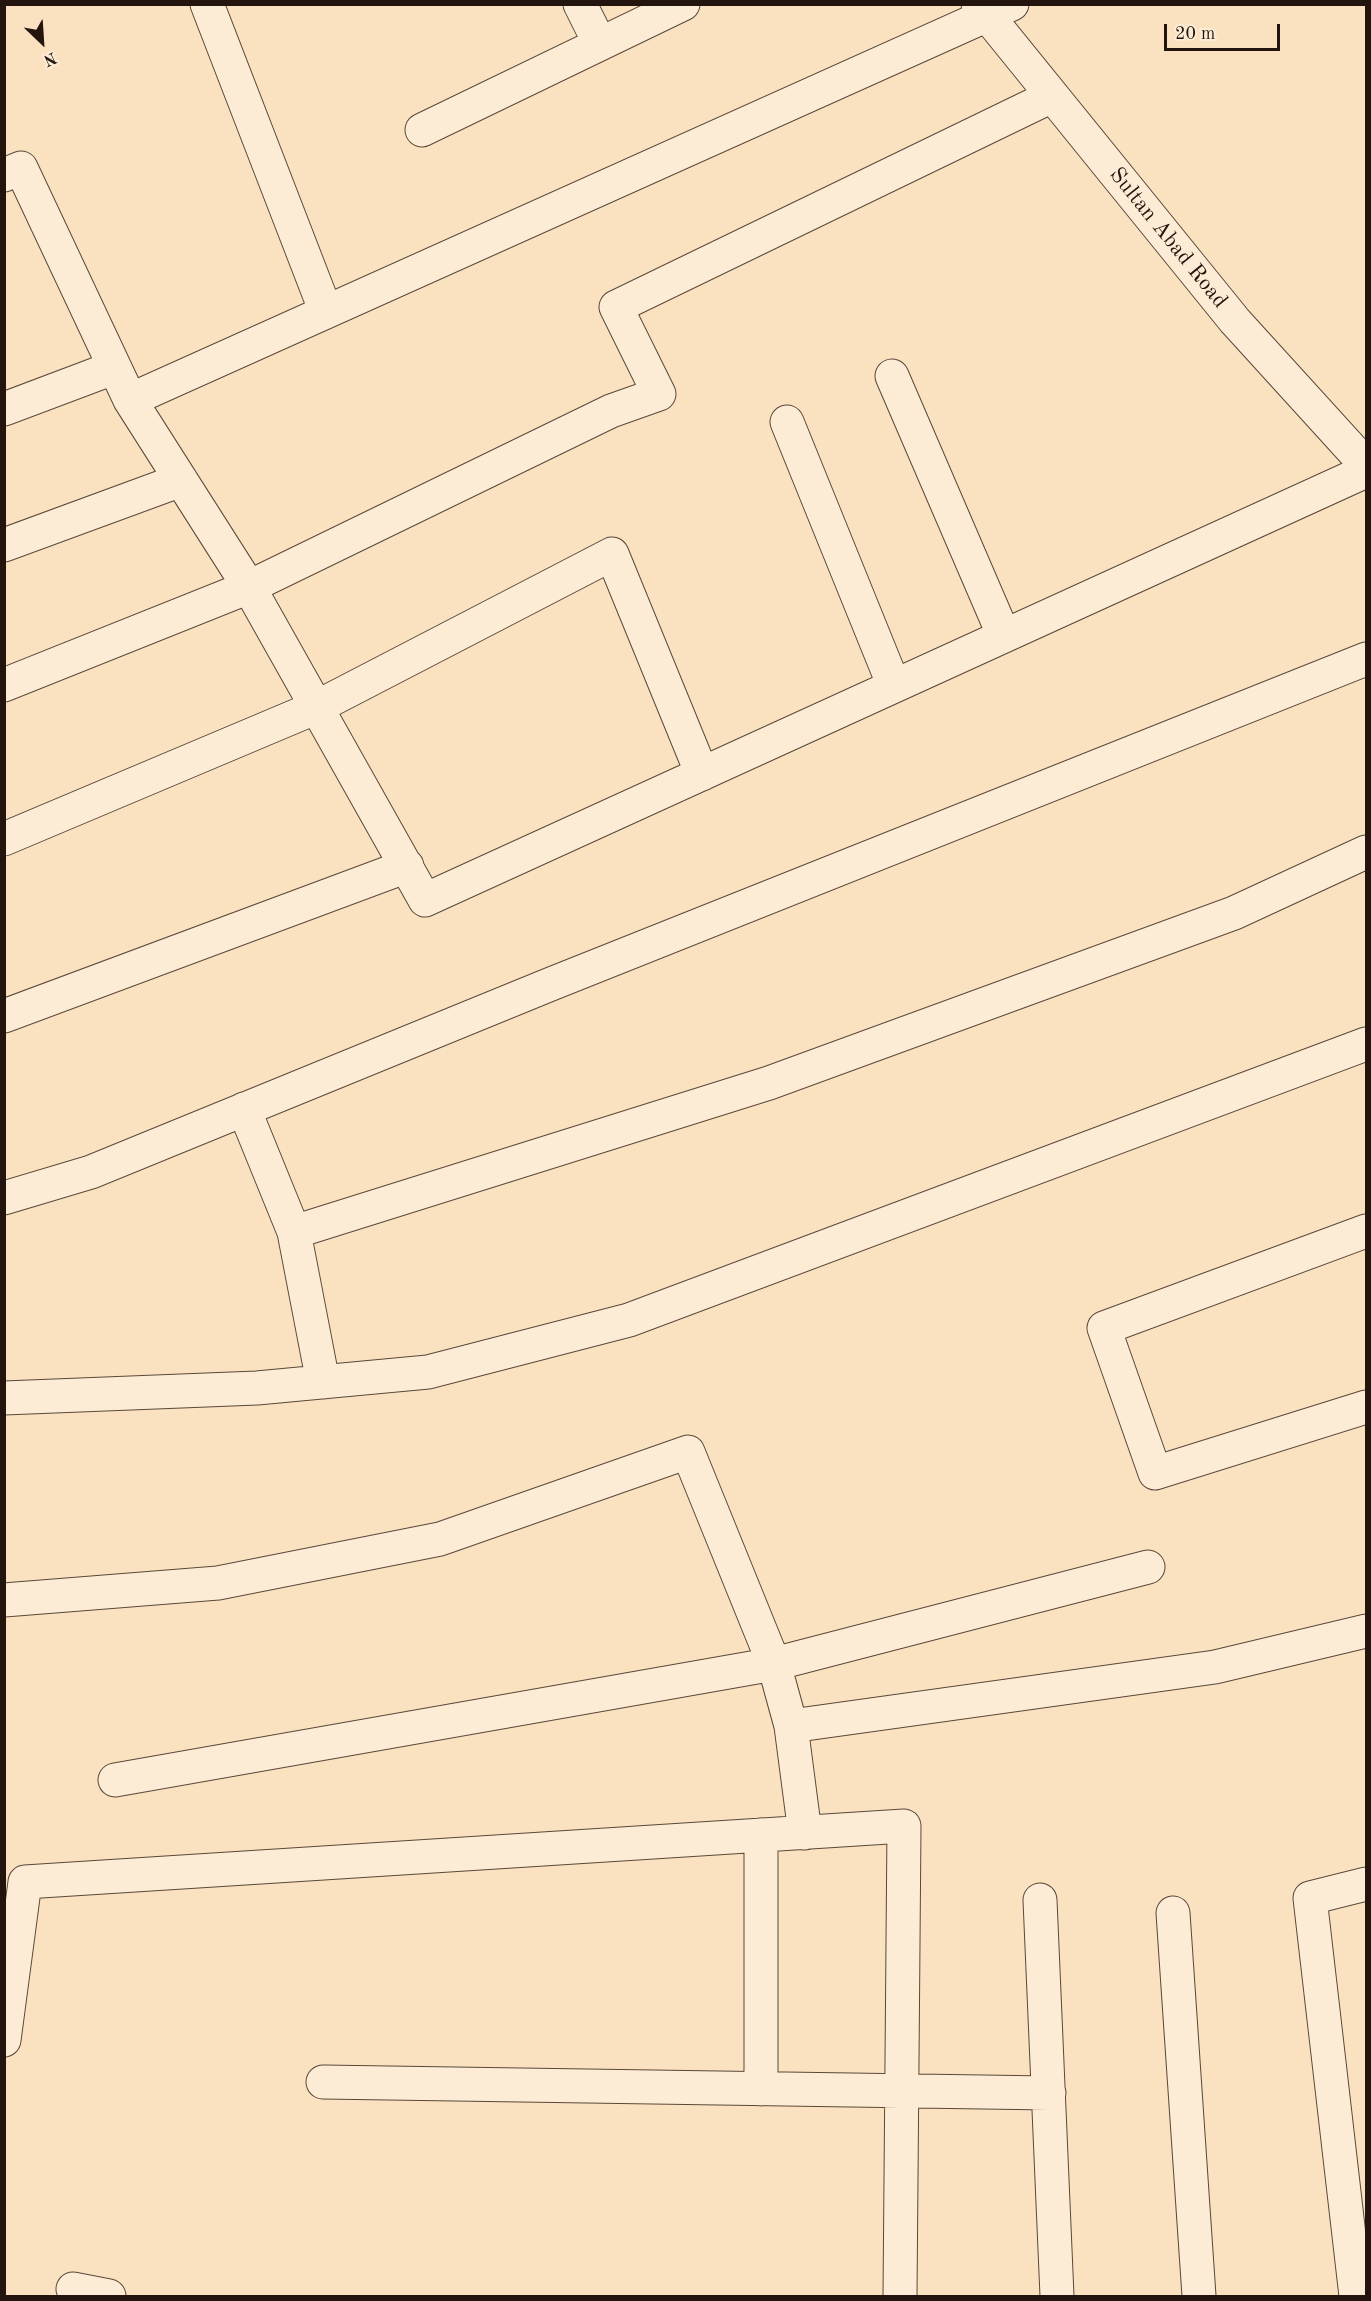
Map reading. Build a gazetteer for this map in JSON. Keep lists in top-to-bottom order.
{
  "streets": {
    "street": ["Sultan Abad Road"]
  },
  "scale_bar": "20 m",
  "north": "bottom right"
}
